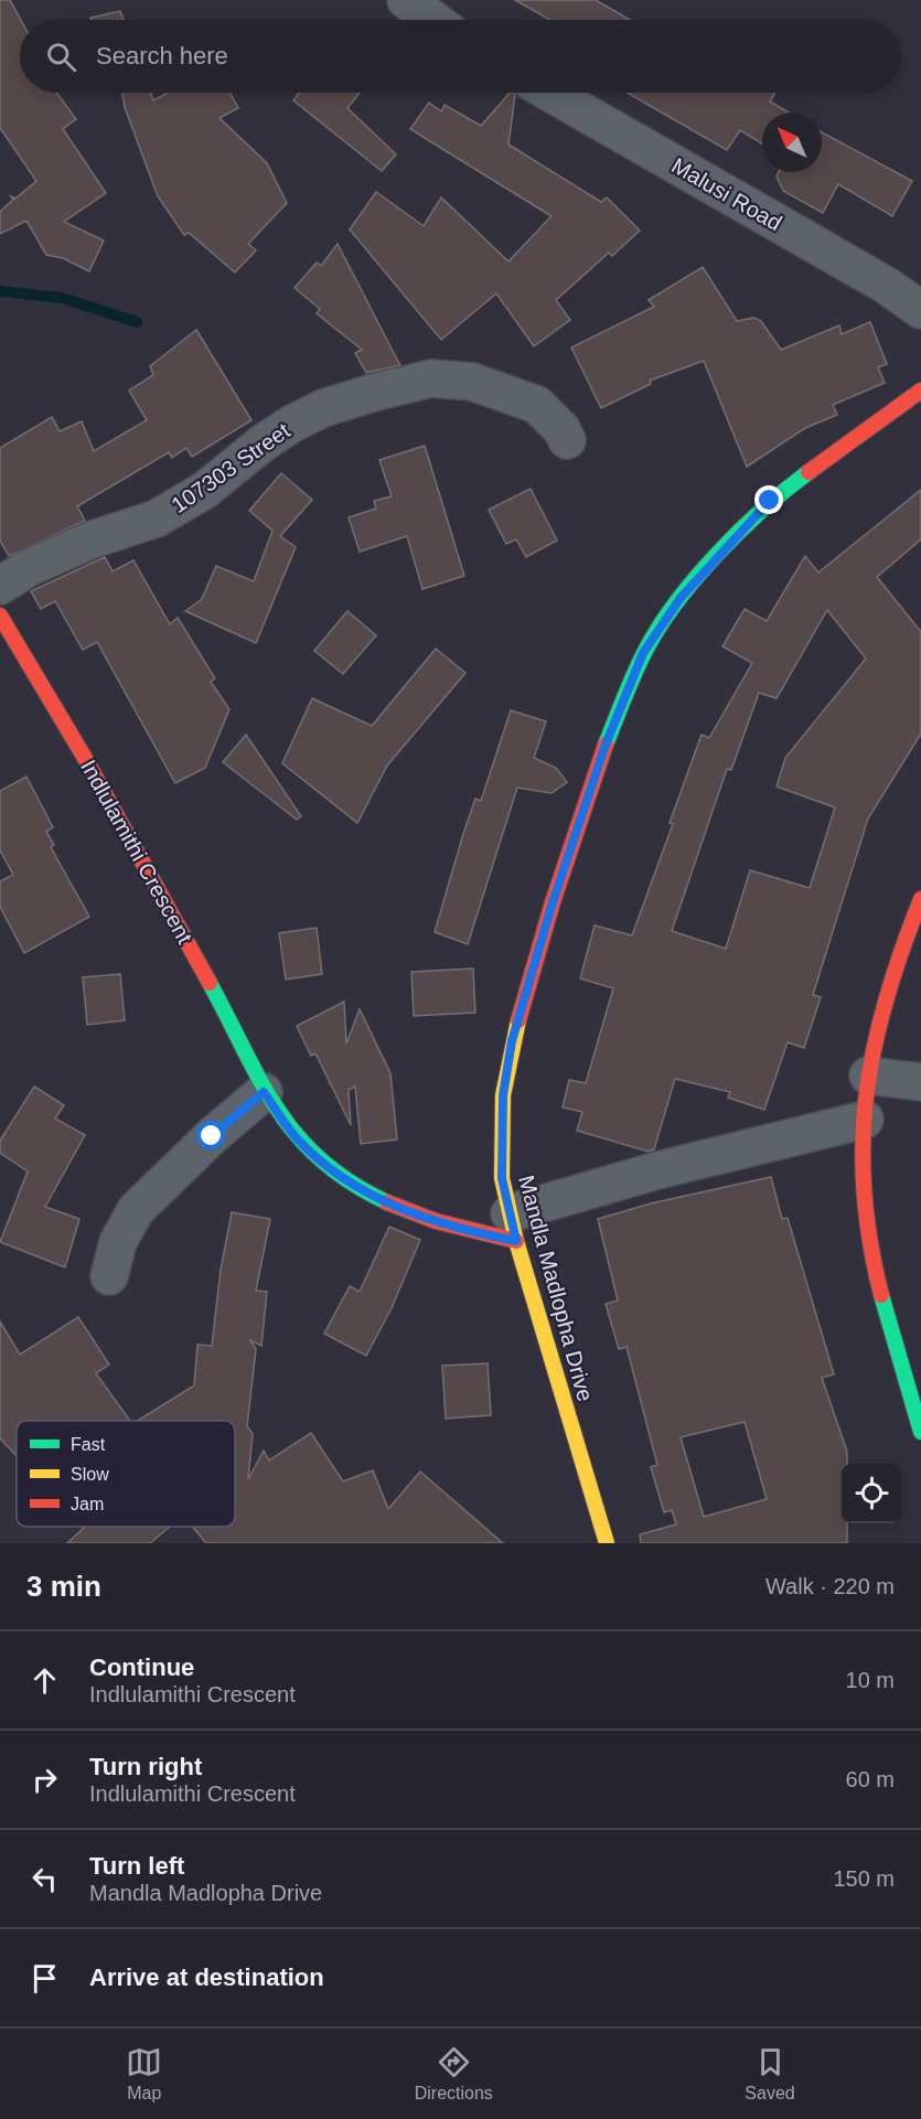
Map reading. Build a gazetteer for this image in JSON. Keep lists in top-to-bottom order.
{
  "streets": {
    "street": [
      "Malusi Road",
      "107303 Street",
      "Indlulamithi Crescent",
      "Mandla Madlopha Drive"
    ]
  },
  "crossings": [
    ["Indlulamithi Crescent", "Mandla Madlopha Drive"]
  ],
  "legend": ["Fast", "Slow", "Jam"],
  "north": "top left",
  "page": {
    "search": "Search here",
    "heading": ["3 min", "Walk · 220 m"],
    "list": [
      ["Continue", "Indlulamithi Crescent", "10 m"],
      ["Turn right", "Indlulamithi Crescent", "60 m"],
      ["Turn left", "Mandla Madlopha Drive", "150 m"],
      "Arrive at destination"
    ],
    "nav": ["Map", "Directions", "Saved"]
  }
}
